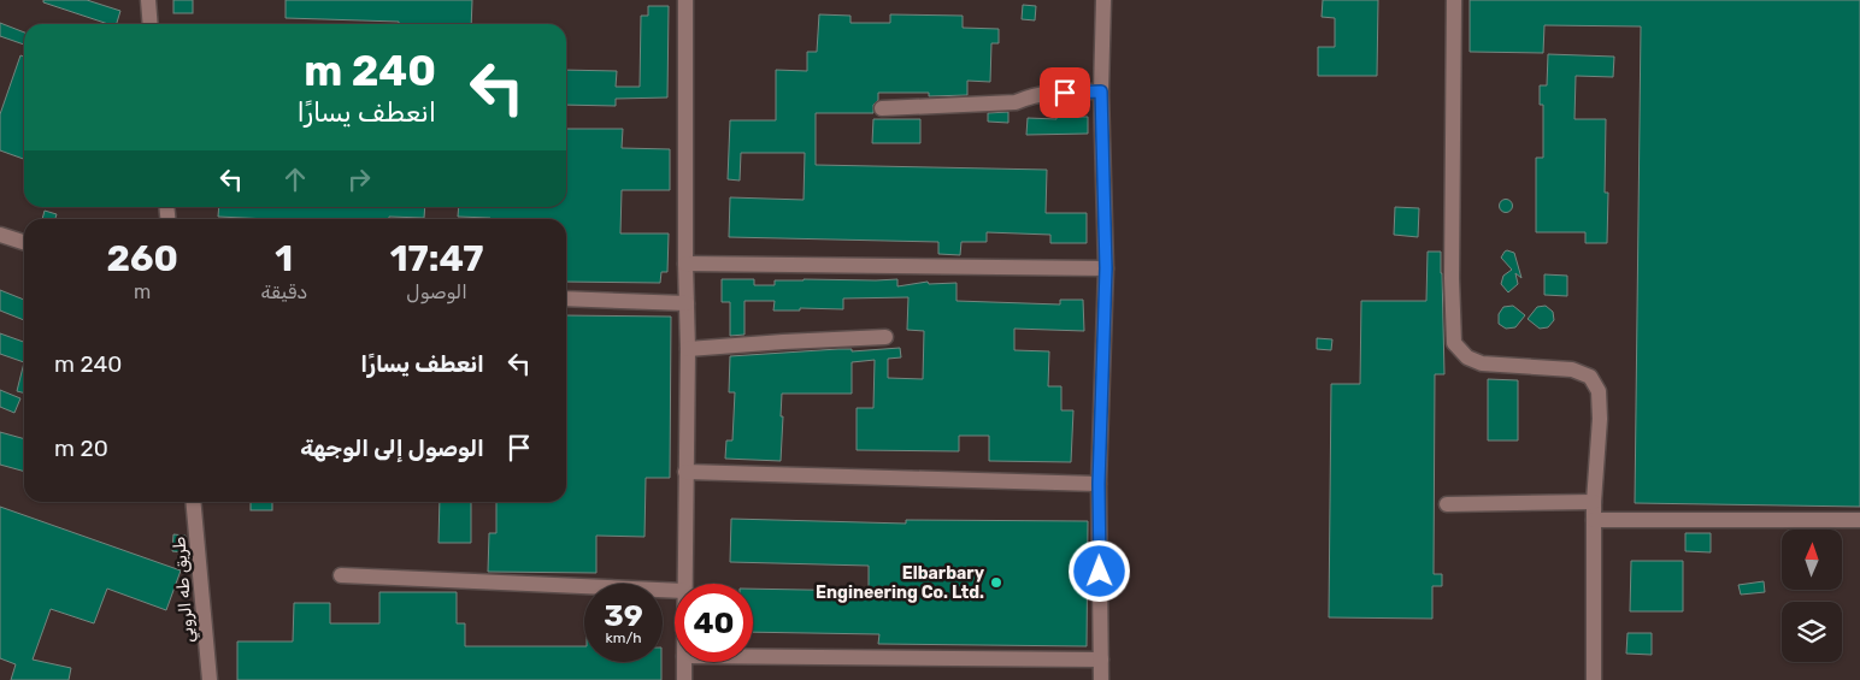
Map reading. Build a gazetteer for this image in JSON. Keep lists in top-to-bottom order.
{
  "streets": {
    "street": ["طريق طه الروبي"]
  },
  "places": ["Elbarbary Engineering Co. Ltd."],
  "north": "top",
  "page": {
    "turn": ["240 m", "انعطف يسارًا"],
    "eta": [
      "17:47",
      "الوصول",
      "1",
      "دقيقة",
      "260",
      "m"
    ],
    "list": [
      {
        "name": "انعطف يسارًا",
        "value": "240 m"
      },
      {
        "name": "الوصول إلى الوجهة",
        "value": "20 m"
      }
    ],
    "speed": "39 km/h",
    "limit": "40"
  }
}
